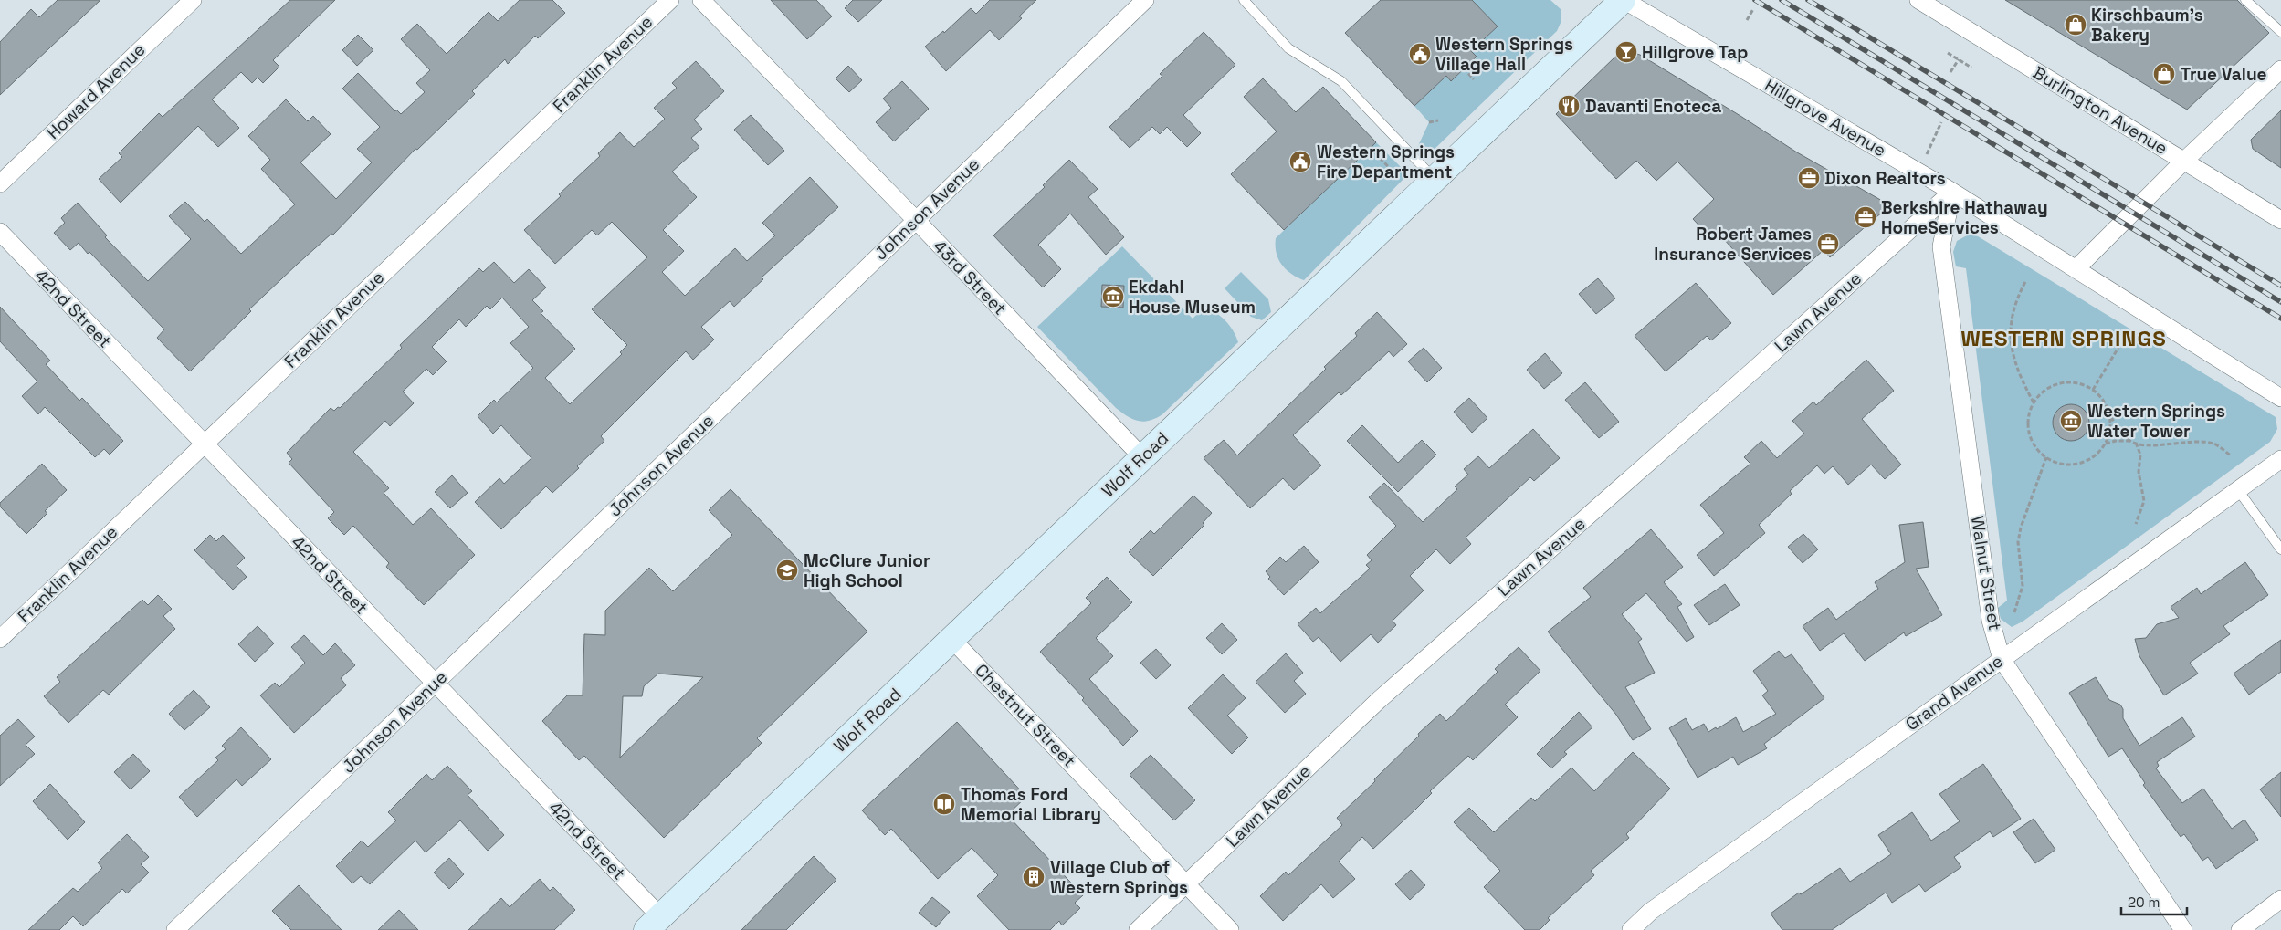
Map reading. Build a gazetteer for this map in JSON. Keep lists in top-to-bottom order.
{
  "streets": {
    "main road": ["Wolf Road"],
    "street": [
      "Franklin Avenue",
      "Howard Avenue",
      "Burlington Avenue",
      "Hillgrove Avenue",
      "Johnson Avenue",
      "43rd Street",
      "42nd Street",
      "Lawn Avenue",
      "Walnut Street",
      "Grand Avenue",
      "Chestnut Street"
    ]
  },
  "crossings": [
    ["Franklin Avenue", "42nd Street"],
    ["Hillgrove Avenue", "Lawn Avenue"],
    ["Hillgrove Avenue", "Wolf Road"],
    ["Hillgrove Avenue", "Walnut Street"],
    ["Johnson Avenue", "43rd Street"],
    ["Johnson Avenue", "42nd Street"],
    ["43rd Street", "Wolf Road"],
    ["42nd Street", "Wolf Road"],
    ["Lawn Avenue", "Walnut Street"],
    ["Lawn Avenue", "Chestnut Street"],
    ["Wolf Road", "Chestnut Street"],
    ["Walnut Street", "Grand Avenue"]
  ],
  "districts": ["WESTERN SPRINGS"],
  "places": {
    "shop": ["Kirschbaum's Bakery", "True Value"],
    "bar": ["Hillgrove Tap"],
    "public building": ["Western Springs Village Hall", "Western Springs Fire Department"],
    "restaurant": ["Davanti Enoteca"],
    "office": ["Dixon Realtors", "Berkshire Hathaway HomeServices", "Robert James Insurance Services"],
    "museum": ["Ekdahl House Museum", "Western Springs Water Tower"],
    "school or university": ["McClure Junior High School"],
    "library": ["Thomas Ford Memorial Library"],
    "building": ["Village Club of Western Springs"]
  },
  "scale_bar": "20 m"
}
